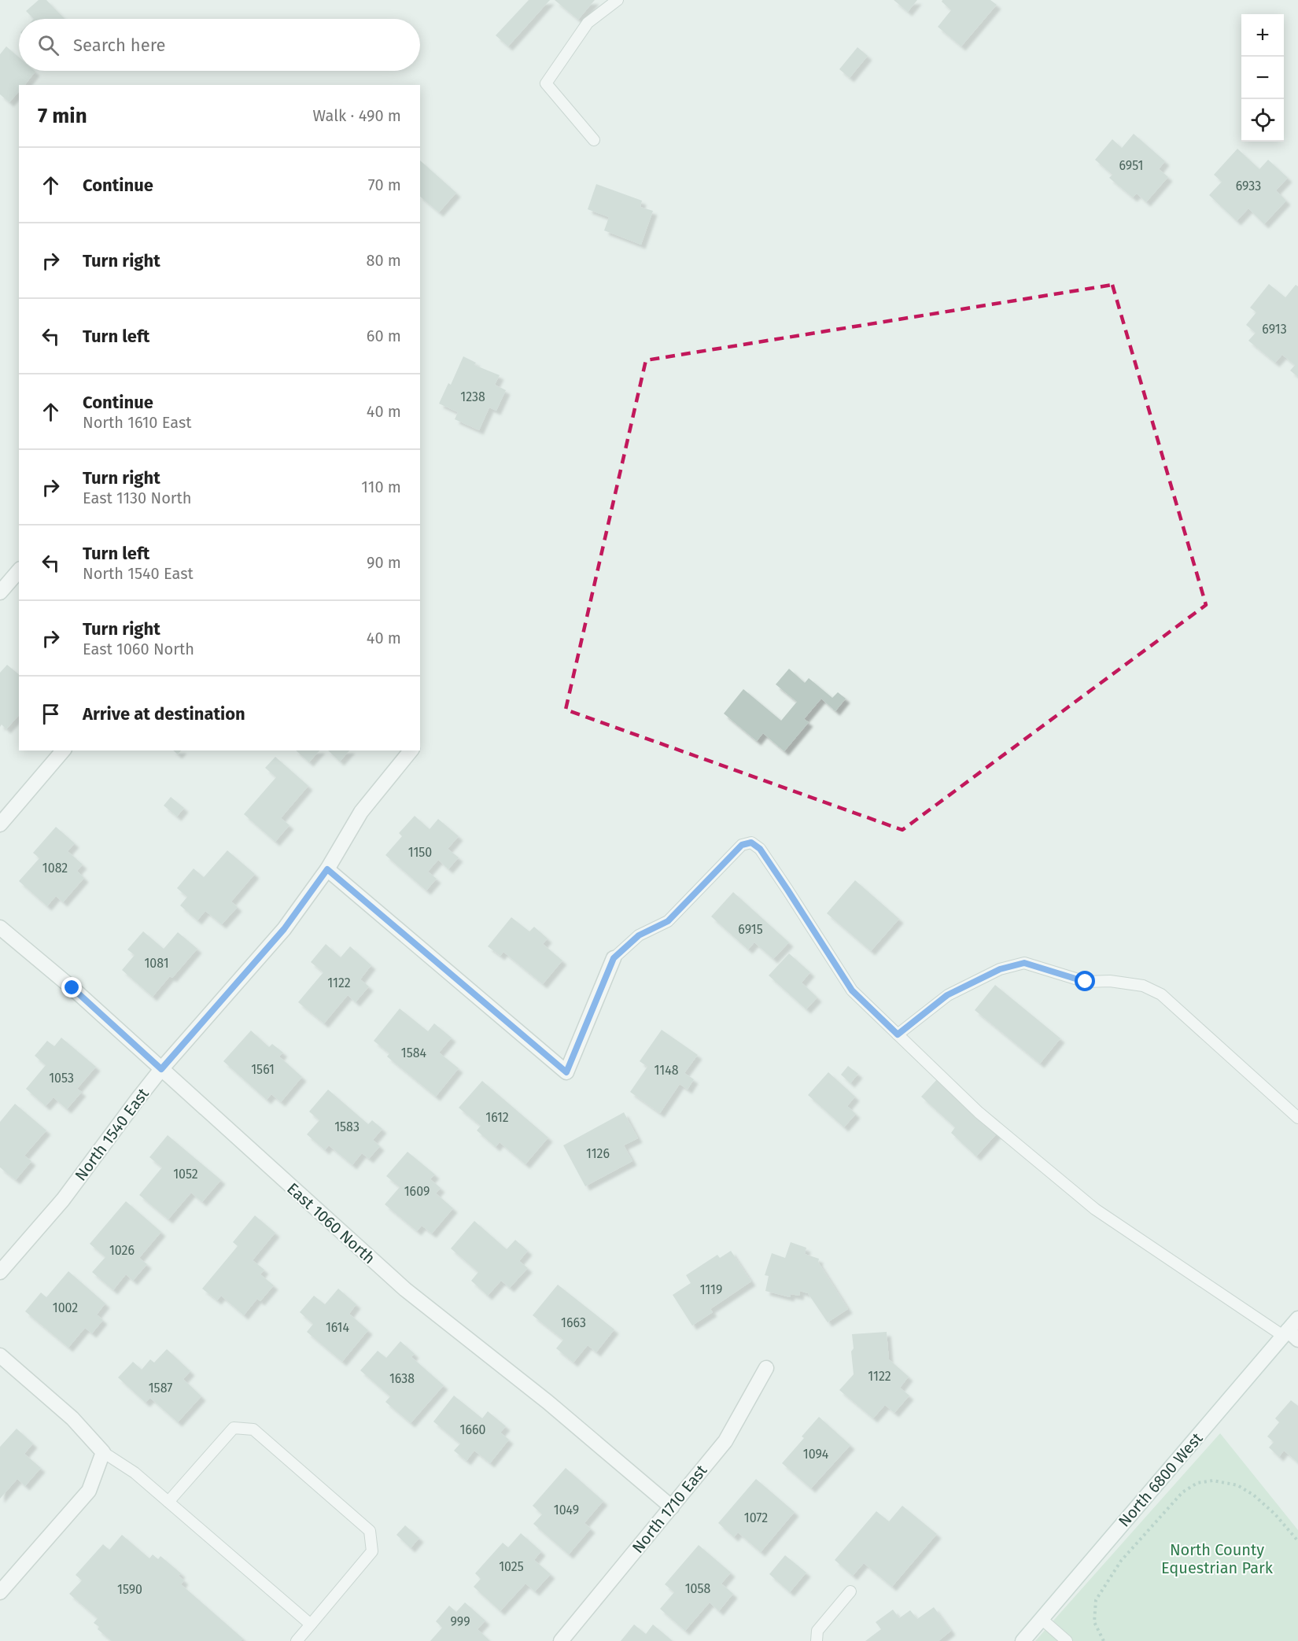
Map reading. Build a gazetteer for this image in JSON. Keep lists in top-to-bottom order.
{
  "streets": {
    "street": [
      "North 1540 East",
      "East 1060 North",
      "North 6800 West",
      "North 1710 East"
    ]
  },
  "crossings": [
    ["North 1540 East", "East 1060 North"],
    ["East 1060 North", "North 1710 East"]
  ],
  "parks": ["North County Equestrian Park"],
  "house_numbers": [
    "6951",
    "6933",
    "6913",
    "1238",
    "1150",
    "1082",
    "6915",
    "1081",
    "1122",
    "1584",
    "1561",
    "1148",
    "1053",
    "1612",
    "1583",
    "1126",
    "1052",
    "1609",
    "1026",
    "1119",
    "1002",
    "1663",
    "1614",
    "1122",
    "1638",
    "1587",
    "1660",
    "1094",
    "1049",
    "1072",
    "1025",
    "1058",
    "1590",
    "999"
  ],
  "page": {
    "map_buttons": ["+", "−"],
    "search": "Search here",
    "heading": ["7 min", "Walk · 490 m"],
    "list": [
      ["Continue", "70 m"],
      ["Turn right", "80 m"],
      ["Turn left", "60 m"],
      ["Continue", "North 1610 East", "40 m"],
      ["Turn right", "East 1130 North", "110 m"],
      ["Turn left", "North 1540 East", "90 m"],
      ["Turn right", "East 1060 North", "40 m"],
      "Arrive at destination"
    ]
  }
}
